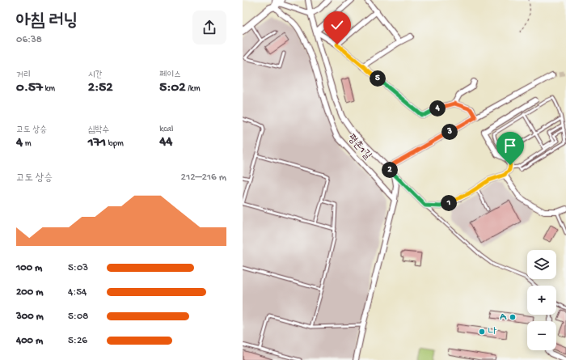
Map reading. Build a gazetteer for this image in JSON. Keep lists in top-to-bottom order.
{
  "streets": {
    "street": ["평촌1길"]
  },
  "places": ["A", "나"],
  "page": {
    "heading": ["아침 러닝", "06:38"],
    "stats": [
      ["거리", "0.57 km"],
      ["시간", "2:52"],
      ["페이스", "5:02 /km"],
      ["고도 상승", "4 m"],
      ["심박수", "171 bpm"],
      ["kcal", "44"]
    ],
    "pins": [
      "5",
      "4",
      "3",
      "2",
      "1"
    ],
    "chart": ["고도 상승", "212–216 m"],
    "map_buttons": ["+", "−"],
    "list": [
      {
        "name": "100 m",
        "note": "5:03"
      },
      {
        "name": "200 m",
        "note": "4:54"
      },
      {
        "name": "300 m",
        "note": "5:08"
      },
      {
        "name": "400 m",
        "note": "5:26"
      }
    ]
  }
}
